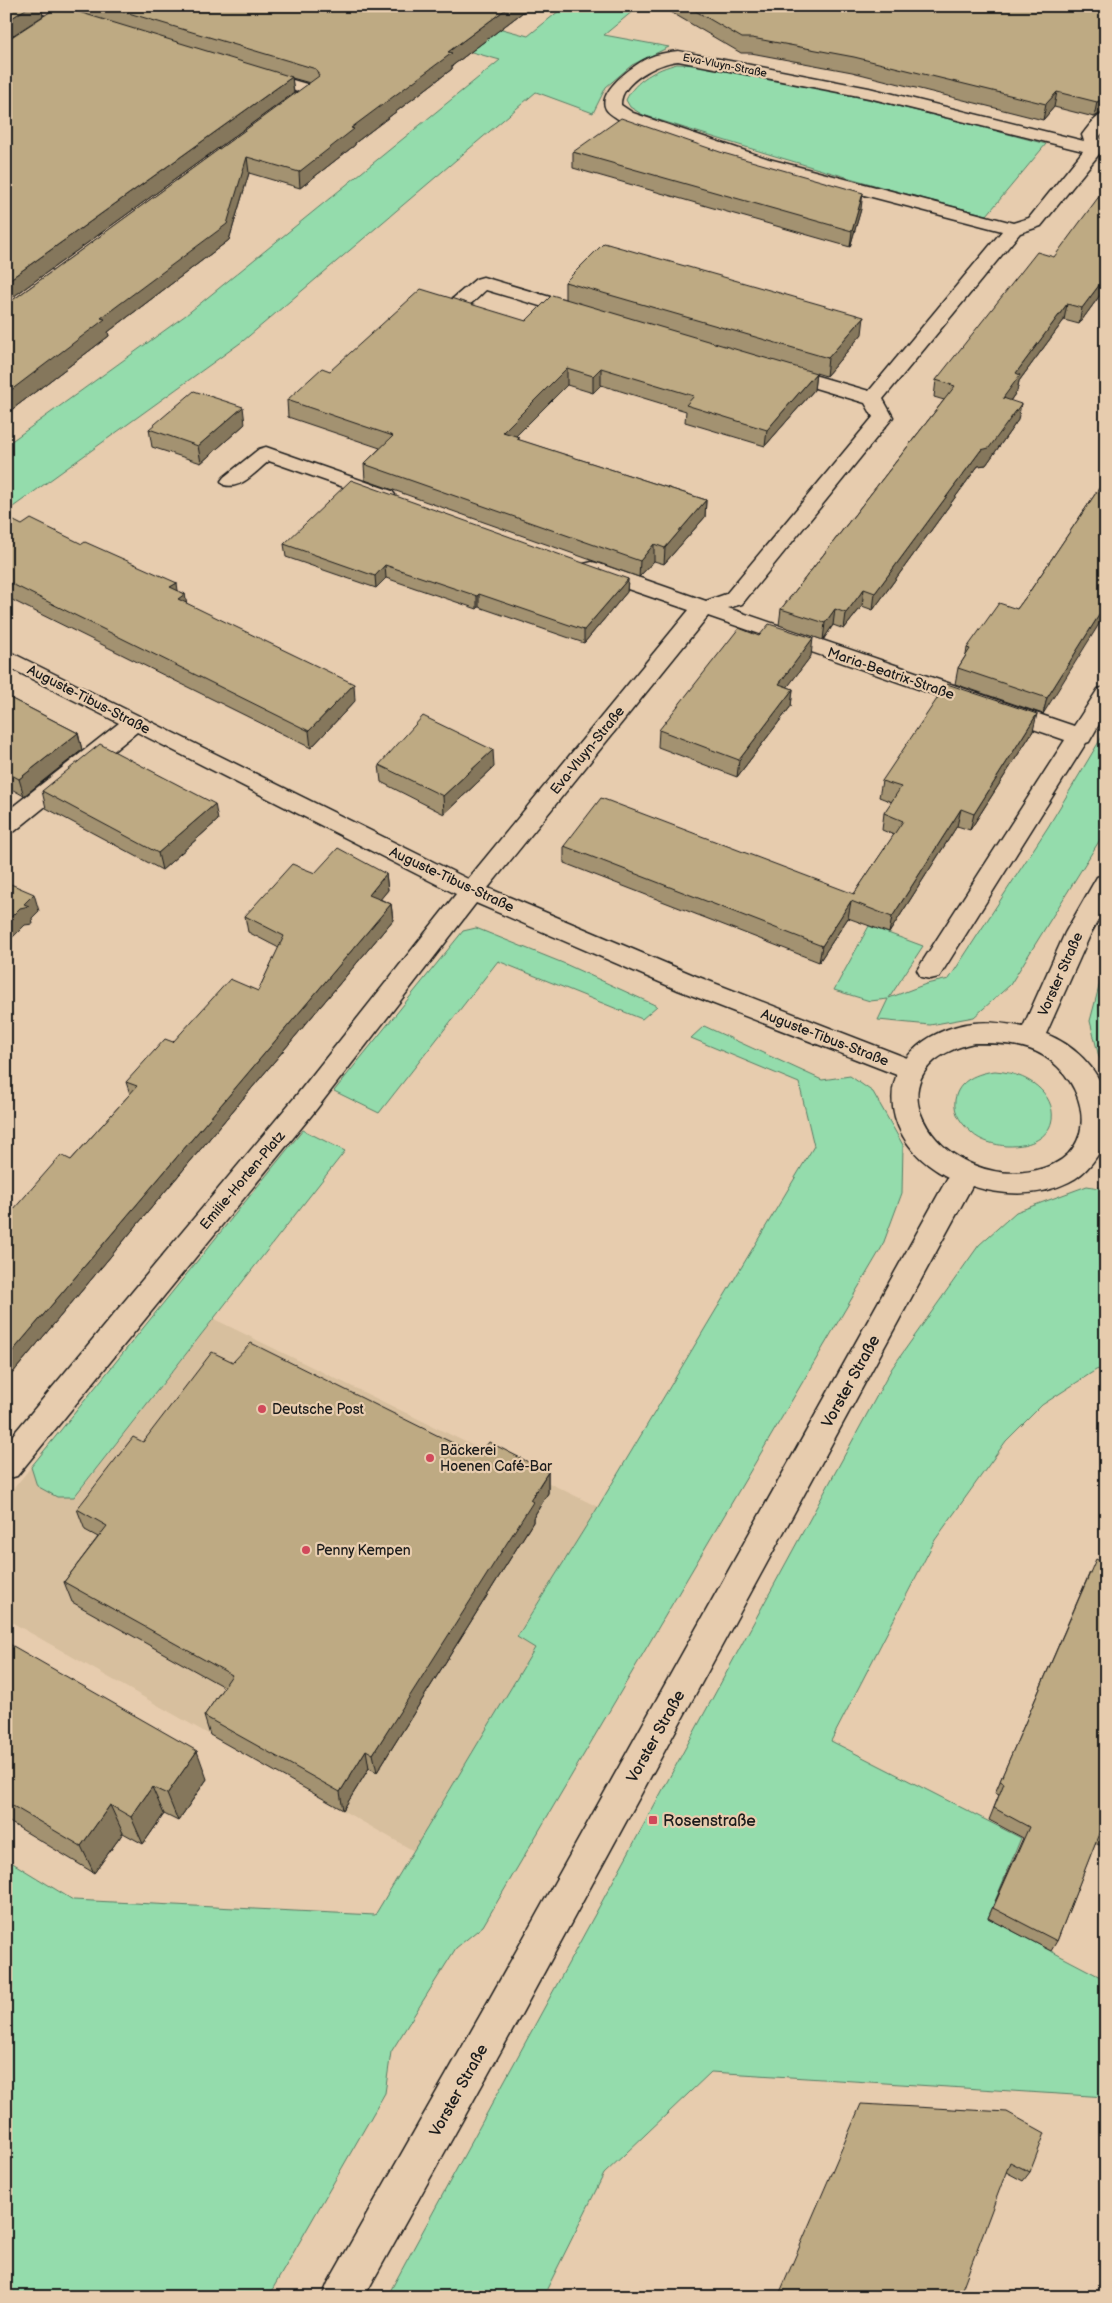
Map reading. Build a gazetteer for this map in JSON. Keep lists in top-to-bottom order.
{
  "streets": {
    "street": [
      "Eva-Vluyn-Straße",
      "Maria-Beatrix-Straße",
      "Auguste-Tibus-Straße",
      "Vorster Straße",
      "Emilie-Horten-Platz"
    ]
  },
  "crossings": [
    ["Eva-Vluyn-Straße", "Maria-Beatrix-Straße"],
    ["Eva-Vluyn-Straße", "Auguste-Tibus-Straße"],
    ["Eva-Vluyn-Straße", "Emilie-Horten-Platz"],
    ["Auguste-Tibus-Straße", "Vorster Straße"],
    ["Auguste-Tibus-Straße", "Emilie-Horten-Platz"]
  ],
  "places": {
    "other": ["Deutsche Post", "Bäckerei Hoenen Café-Bar", "Penny Kempen"],
    "transit": ["Rosenstraße"]
  }
}
